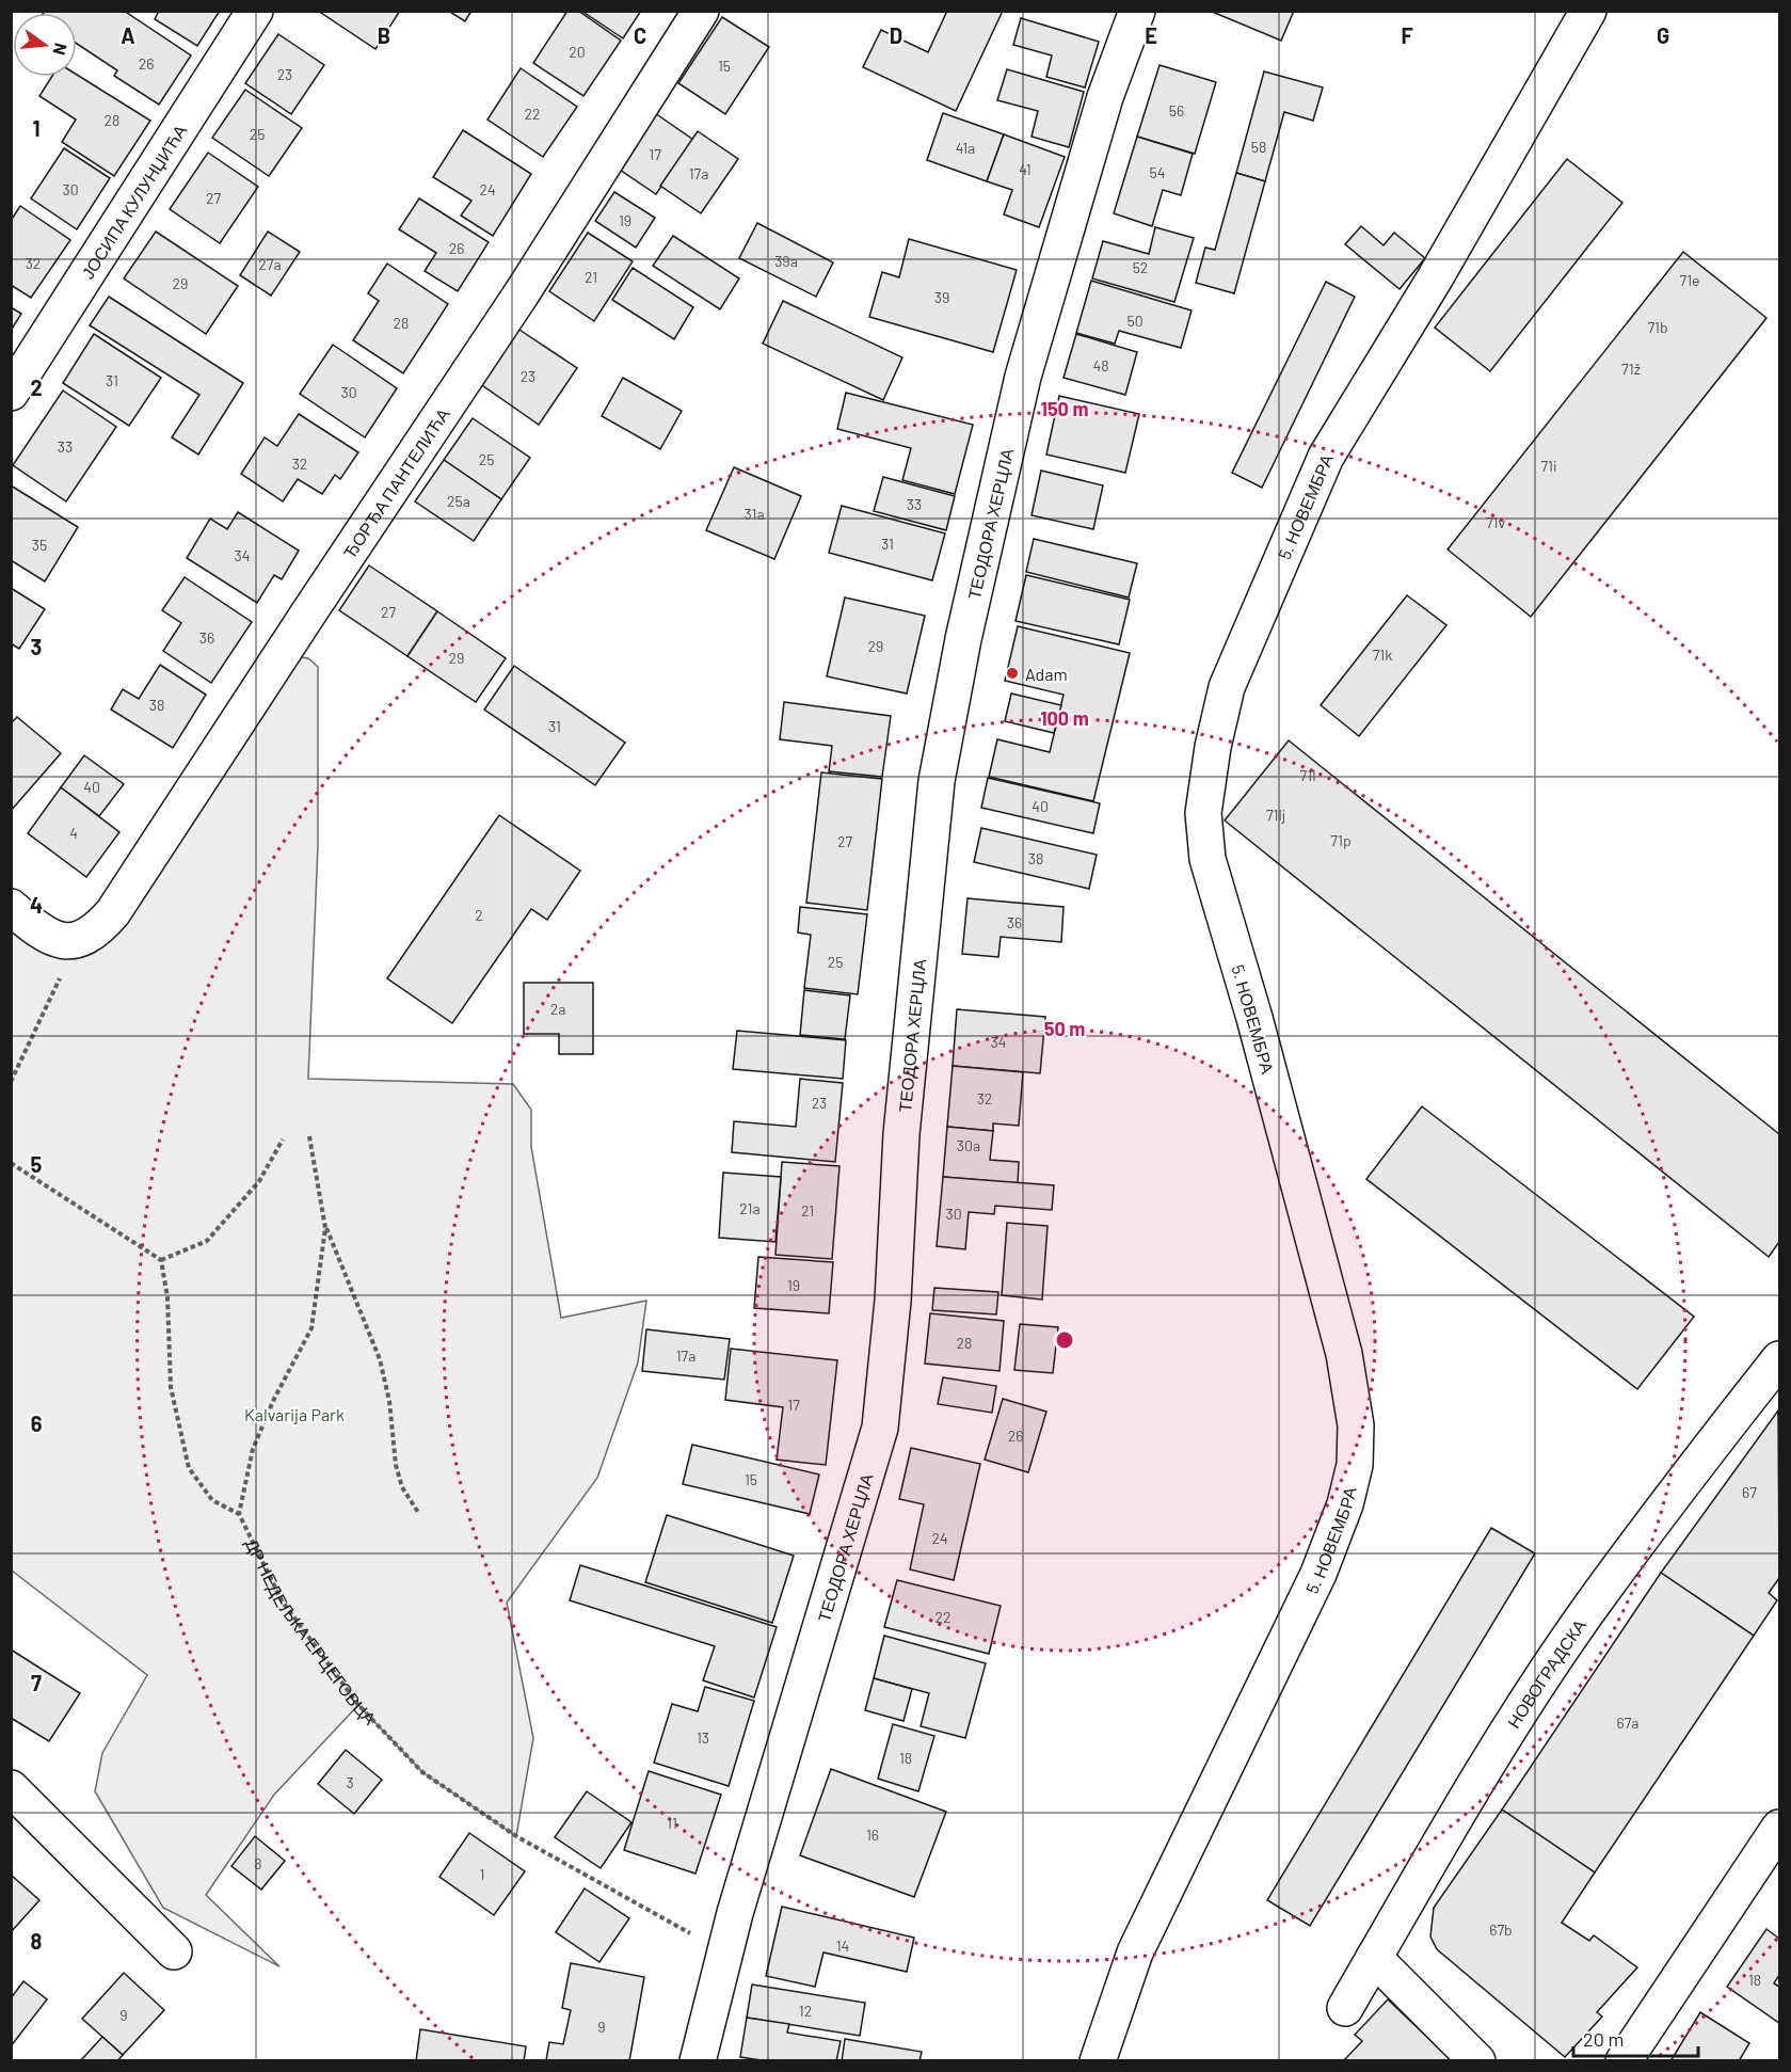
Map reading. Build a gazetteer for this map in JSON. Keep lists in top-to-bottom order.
{
  "streets": {
    "street": [
      "ЈОСИПА КУЛУНЏИЋА",
      "ЂОРЂА ПАНТЕЛИЋА",
      "5. НОВЕМБРА",
      "ТЕОДОРА ХЕРЦЛА",
      "НОВОГРАДСКА"
    ],
    "path": ["ДР НЕДЕЉКА ЕРЦЕГОВЦА"]
  },
  "crossings": [
    ["ТЕОДОРА ХЕРЦЛА", "ДР НЕДЕЉКА ЕРЦЕГОВЦА"]
  ],
  "parks": ["Kalvarija Park"],
  "places": ["Adam"],
  "house_numbers": [
    "20",
    "26",
    "15",
    "23",
    "56",
    "22",
    "28",
    "25",
    "58",
    "41a",
    "17",
    "41",
    "54",
    "17a",
    "30",
    "24",
    "27",
    "19",
    "26",
    "39a",
    "32",
    "27a",
    "52",
    "21",
    "71e",
    "29",
    "39",
    "50",
    "28",
    "71b",
    "48",
    "71ž",
    "23",
    "31",
    "30",
    "33",
    "25",
    "32",
    "71i",
    "25a",
    "33",
    "31a",
    "71v",
    "31",
    "35",
    "34",
    "27",
    "36",
    "29",
    "71k",
    "29",
    "38",
    "31",
    "71l",
    "40",
    "40",
    "71lj",
    "4",
    "71p",
    "27",
    "38",
    "2",
    "36",
    "25",
    "2a",
    "34",
    "32",
    "23",
    "30a",
    "21a",
    "21",
    "30",
    "19",
    "28",
    "17a",
    "17",
    "26",
    "15",
    "67",
    "24",
    "22",
    "67a",
    "13",
    "18",
    "3",
    "11",
    "16",
    "8",
    "1",
    "67b",
    "14",
    "18",
    "12",
    "9",
    "9"
  ],
  "scale_bar": "20 m",
  "north": "right",
  "grid": {
    "columns": [
      "A",
      "B",
      "C",
      "D",
      "E",
      "F",
      "G"
    ],
    "rows": [
      "1",
      "2",
      "3",
      "4",
      "5",
      "6",
      "7",
      "8"
    ]
  },
  "rings": ["150 m", "100 m", "50 m"]
}
